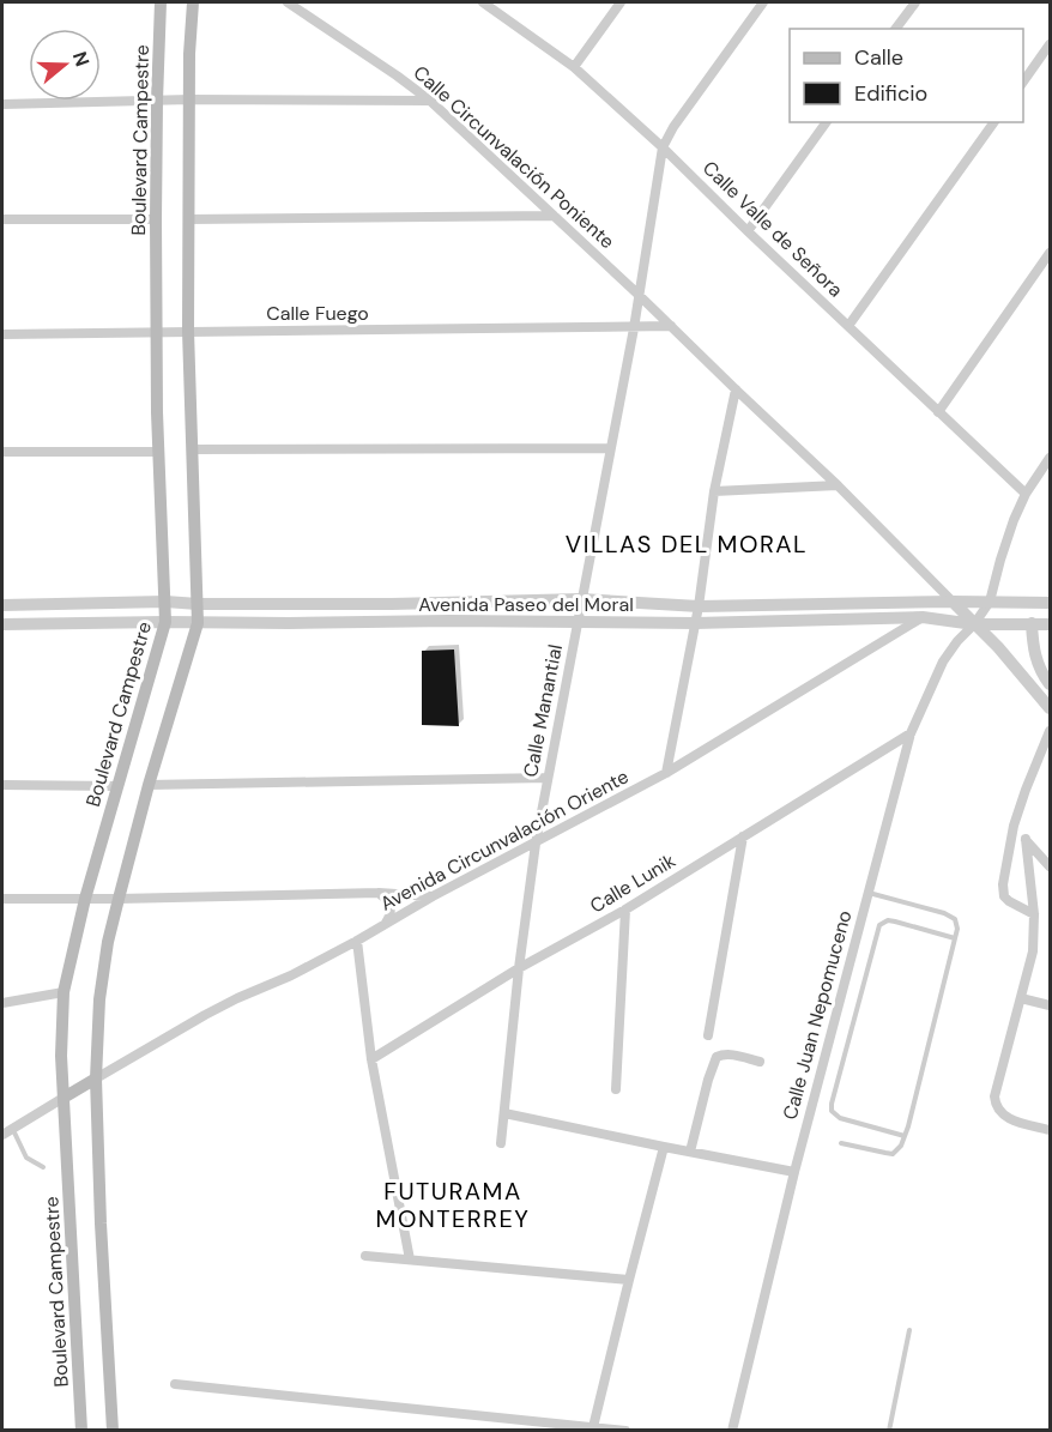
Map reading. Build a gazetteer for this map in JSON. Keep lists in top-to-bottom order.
{
  "streets": {
    "main road": ["Boulevard Campestre"],
    "street": [
      "Calle Circunvalación Poniente",
      "Calle Valle de Señora",
      "Calle Fuego",
      "Avenida Paseo del Moral",
      "Calle Manantial",
      "Avenida Circunvalación Oriente",
      "Calle Lunik",
      "Calle Juan Nepomuceno"
    ]
  },
  "crossings": [
    ["Boulevard Campestre", "Calle Fuego"],
    ["Boulevard Campestre", "Avenida Paseo del Moral"],
    ["Calle Circunvalación Poniente", "Avenida Paseo del Moral"],
    ["Calle Circunvalación Poniente", "Calle Manantial"],
    ["Calle Valle de Señora", "Calle Manantial"],
    ["Calle Valle de Señora", "Calle Juan Nepomuceno"],
    ["Calle Fuego", "Calle Manantial"],
    ["Avenida Paseo del Moral", "Calle Manantial"],
    ["Avenida Paseo del Moral", "Avenida Circunvalación Oriente"],
    ["Avenida Paseo del Moral", "Calle Juan Nepomuceno"],
    ["Calle Manantial", "Avenida Circunvalación Oriente"],
    ["Calle Manantial", "Calle Lunik"],
    ["Calle Lunik", "Calle Juan Nepomuceno"]
  ],
  "districts": ["VILLAS DEL MORAL", "FUTURAMA MONTERREY"],
  "legend": ["Calle", "Edificio"],
  "north": "right"
}
